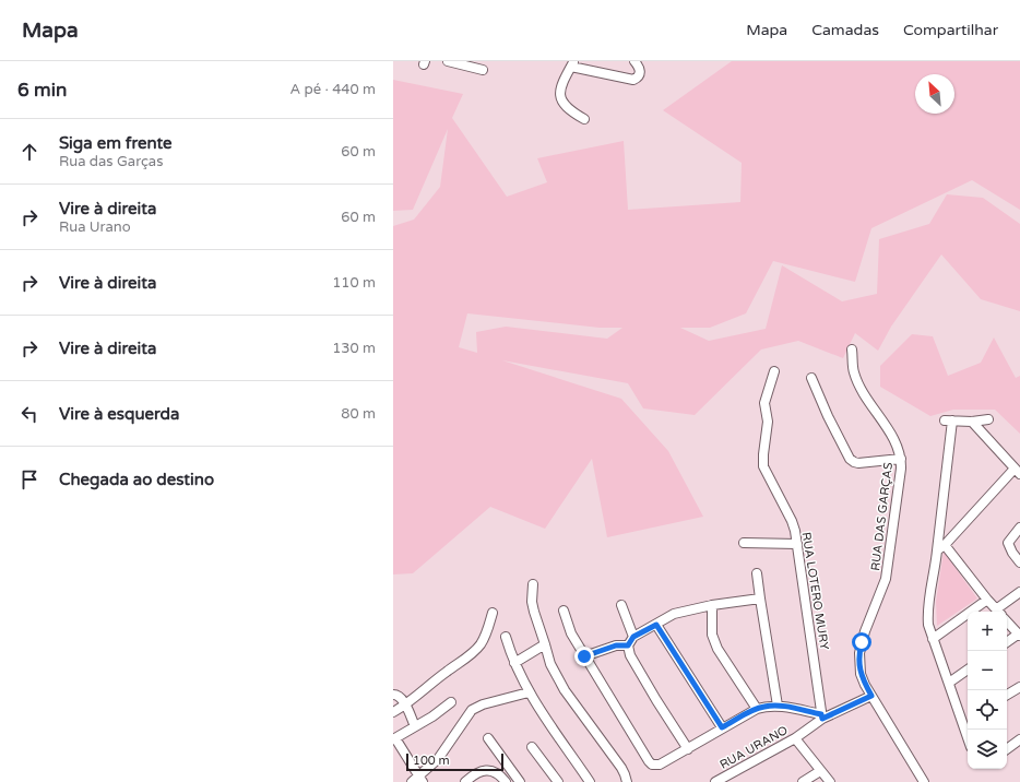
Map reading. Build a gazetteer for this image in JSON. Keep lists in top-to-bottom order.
{
  "streets": {
    "street": ["RUA DAS GARÇAS", "RUA LOTERO MURY", "RUA URANO"]
  },
  "crossings": [
    ["RUA DAS GARÇAS", "RUA URANO"],
    ["RUA LOTERO MURY", "RUA URANO"]
  ],
  "scale_bar": "100 m",
  "north": "top left",
  "page": {
    "header": "Mapa",
    "nav": ["Mapa", "Camadas", "Compartilhar"],
    "heading": ["6 min", "A pé · 440 m"],
    "list": [
      ["Siga em frente", "Rua das Garças", "60 m"],
      ["Vire à direita", "Rua Urano", "60 m"],
      ["Vire à direita", "110 m"],
      ["Vire à direita", "130 m"],
      ["Vire à esquerda", "80 m"],
      "Chegada ao destino"
    ],
    "map_buttons": ["+", "−"],
    "scale": "100 m"
  }
}
